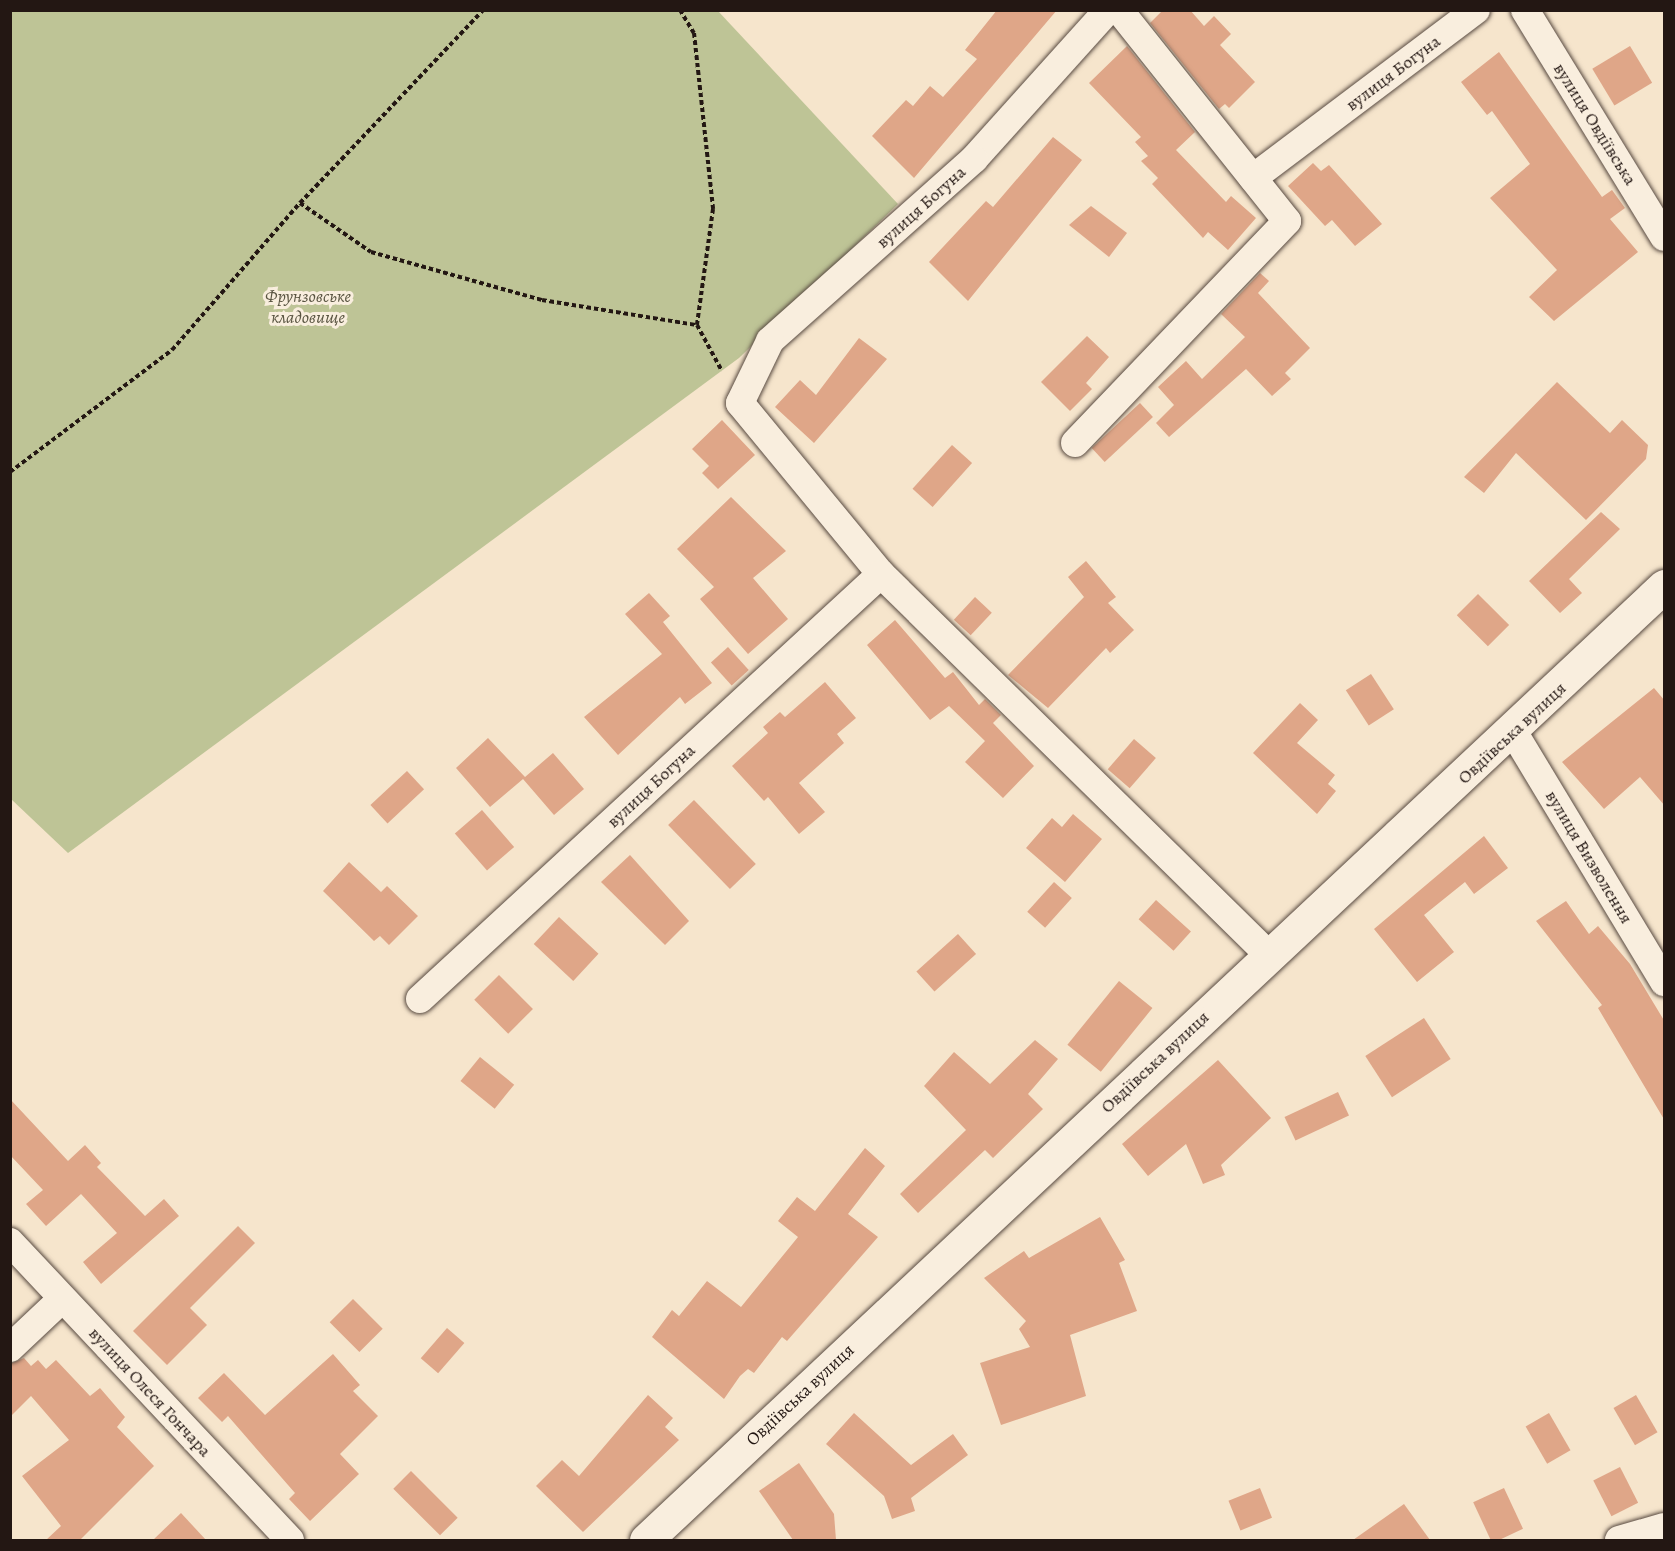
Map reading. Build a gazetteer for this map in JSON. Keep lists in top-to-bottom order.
{
  "streets": {
    "main road": ["Овдіївська вулиця"],
    "street": [
      "вулиця Богуна",
      "вулиця Овдіївська",
      "вулиця Визволення",
      "вулиця Олеся Гончара"
    ]
  },
  "crossings": [
    ["Овдіївська вулиця", "вулиця Визволення"]
  ],
  "parks": ["Фрунзовське кладовище"]
}
